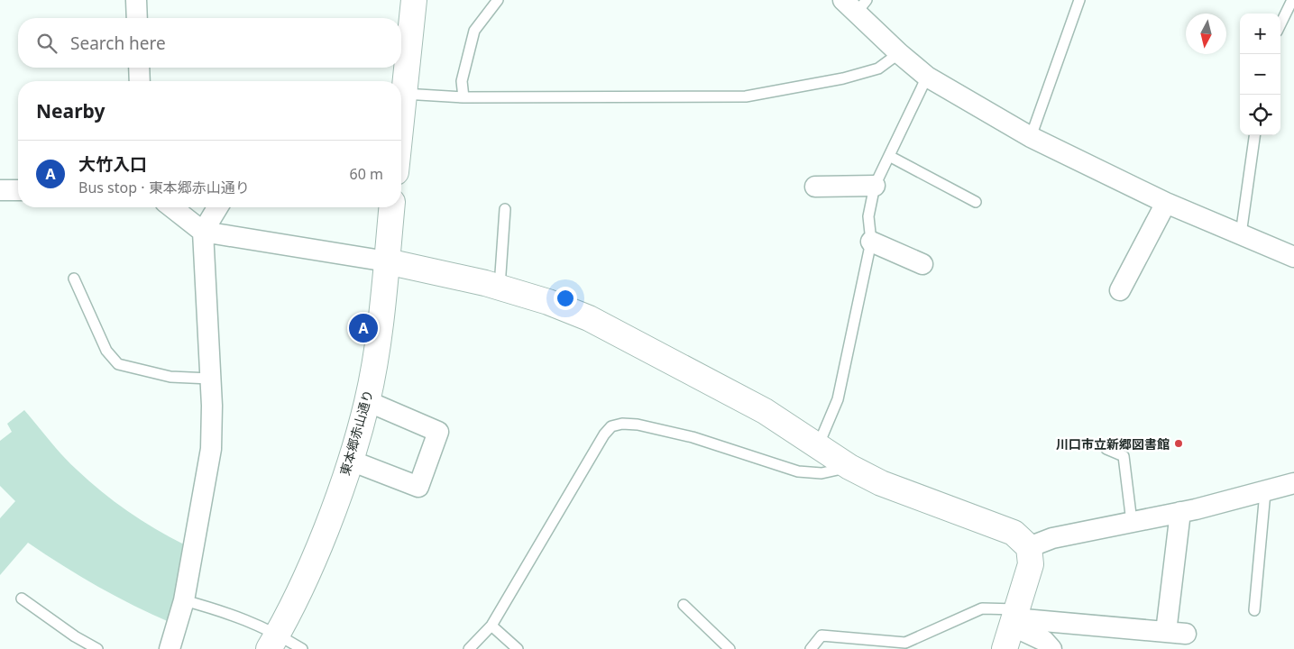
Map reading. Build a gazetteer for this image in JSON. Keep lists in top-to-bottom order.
{
  "streets": {
    "street": ["東本郷赤山通り"]
  },
  "places": ["川口市立新郷図書館"],
  "north": "bottom",
  "page": {
    "map_buttons": ["+", "−"],
    "search": "Search here",
    "heading": "Nearby",
    "list": [
      {
        "mark": "A",
        "name": "大竹入口",
        "note": "Bus stop · 東本郷赤山通り",
        "value": "60 m"
      }
    ],
    "pins": "A"
  }
}
